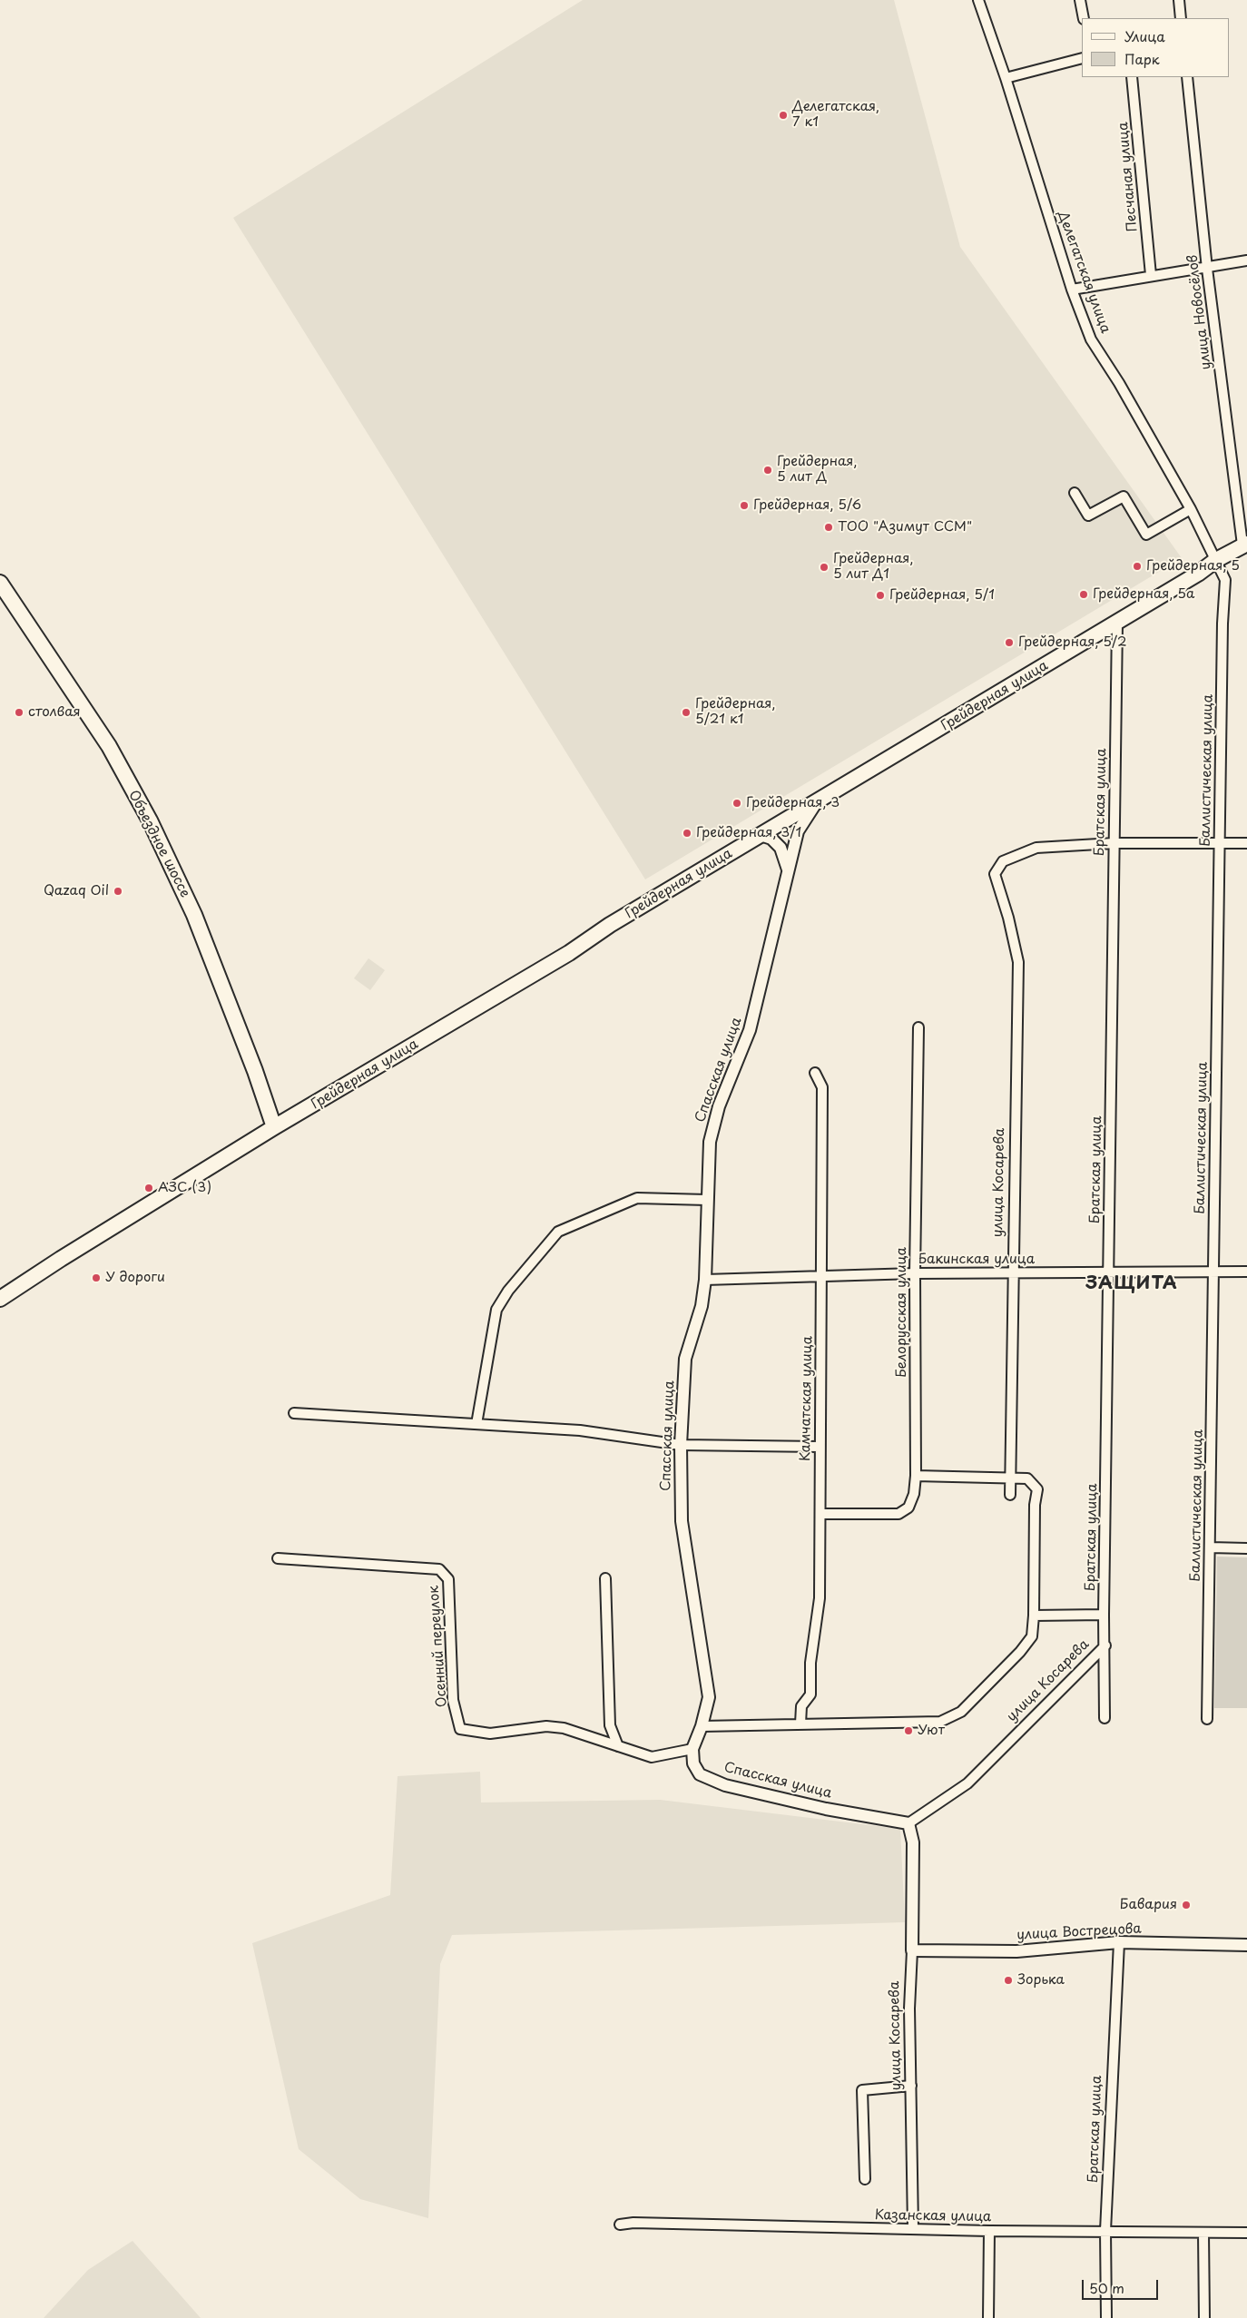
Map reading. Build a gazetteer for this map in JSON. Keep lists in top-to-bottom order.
{
  "streets": {
    "main road": ["Грейдерная улица", "Объездное шоссе"],
    "street": [
      "Песчаная улица",
      "Делегатская улица",
      "улица Новосёлов",
      "Баллистическая улица",
      "Братская улица",
      "Спасская улица",
      "улица Косарева",
      "Бакинская улица",
      "Белорусская улица",
      "Камчатская улица",
      "Осенний переулок",
      "улица Вострецова",
      "Казанская улица"
    ]
  },
  "crossings": [
    ["Делегатская улица", "Грейдерная улица"],
    ["Делегатская улица", "Баллистическая улица"],
    ["улица Новосёлов", "Грейдерная улица"],
    ["Грейдерная улица", "Баллистическая улица"],
    ["Грейдерная улица", "Братская улица"],
    ["Грейдерная улица", "Объездное шоссе"],
    ["Грейдерная улица", "Спасская улица"],
    ["Баллистическая улица", "Бакинская улица"],
    ["Братская улица", "улица Косарева"],
    ["Братская улица", "Бакинская улица"],
    ["Братская улица", "улица Вострецова"],
    ["Братская улица", "Казанская улица"],
    ["Спасская улица", "улица Косарева"],
    ["Спасская улица", "Бакинская улица"],
    ["Спасская улица", "Осенний переулок"],
    ["улица Косарева", "Бакинская улица"],
    ["улица Косарева", "улица Вострецова"],
    ["улица Косарева", "Казанская улица"],
    ["Бакинская улица", "Белорусская улица"],
    ["Бакинская улица", "Камчатская улица"],
    ["Белорусская улица", "Камчатская улица"]
  ],
  "districts": ["ЗАЩИТА"],
  "places": [
    "Делегатская, 7 к1",
    "Грейдерная, 5 лит Д",
    "Грейдерная, 5/6",
    "ТОО \"Азимут ССМ\"",
    "Грейдерная, 5",
    "Грейдерная, 5 лит Д1",
    "Грейдерная, 5а",
    "Грейдерная, 5/1",
    "Грейдерная, 5/2",
    "столвая",
    "Грейдерная, 5/21 к1",
    "Грейдерная, 3",
    "Грейдерная, 3/1",
    "Qazaq Oil",
    "АЗС (3)",
    "У дороги",
    "Уют",
    "Бавария",
    "Зорька"
  ],
  "legend": ["Улица", "Парк"],
  "scale_bar": "50 m"
}
